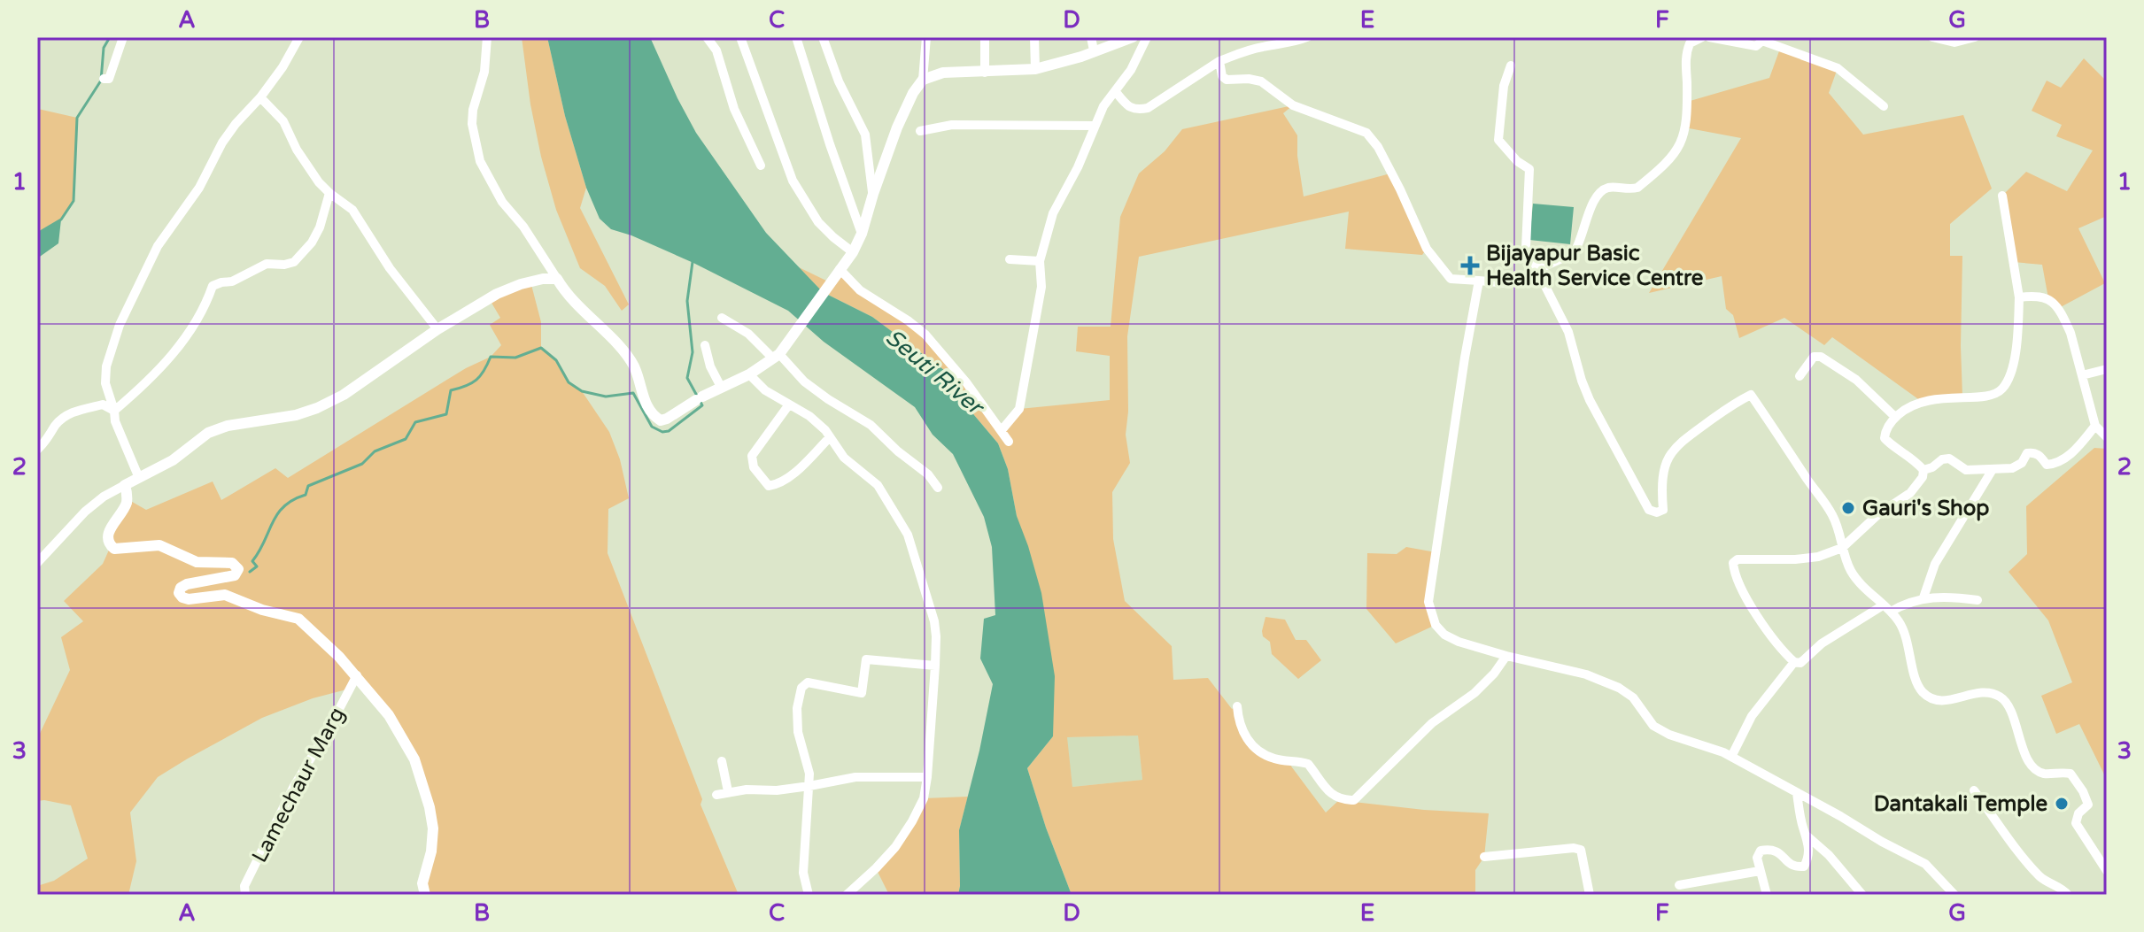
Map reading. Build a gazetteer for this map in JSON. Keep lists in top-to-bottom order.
{
  "streets": {
    "street": ["Lamechaur Marg"]
  },
  "water": ["Seuti River"],
  "places": {
    "health": ["Bijayapur Basic Health Service Centre"],
    "other": ["Gauri's Shop", "Dantakali Temple"]
  },
  "grid": {
    "columns": [
      "A",
      "B",
      "C",
      "D",
      "E",
      "F",
      "G"
    ],
    "rows": ["1", "2", "3"]
  }
}
